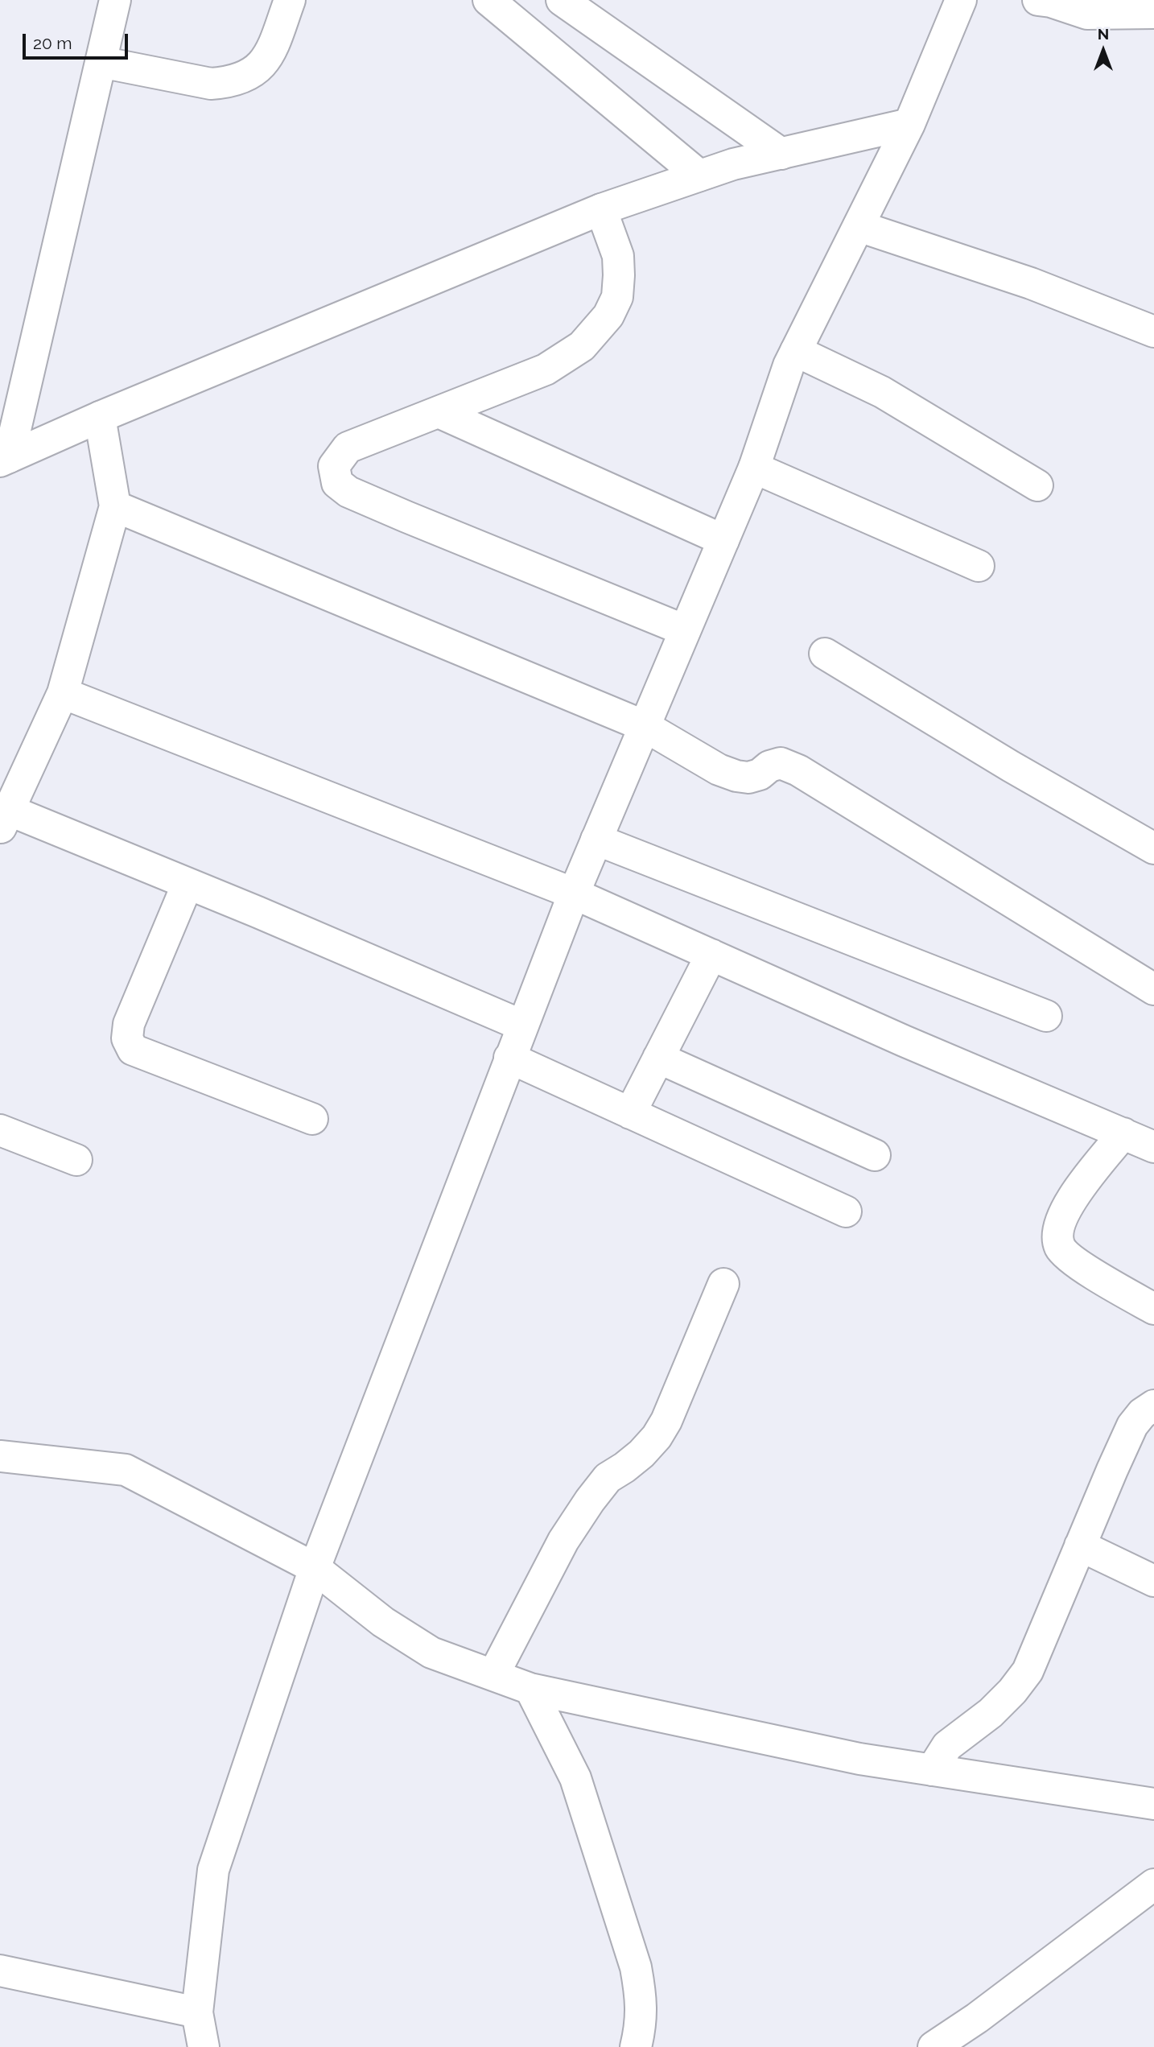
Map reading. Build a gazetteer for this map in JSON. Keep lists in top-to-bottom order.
{
  "scale_bar": "20 m",
  "north": "top"
}
